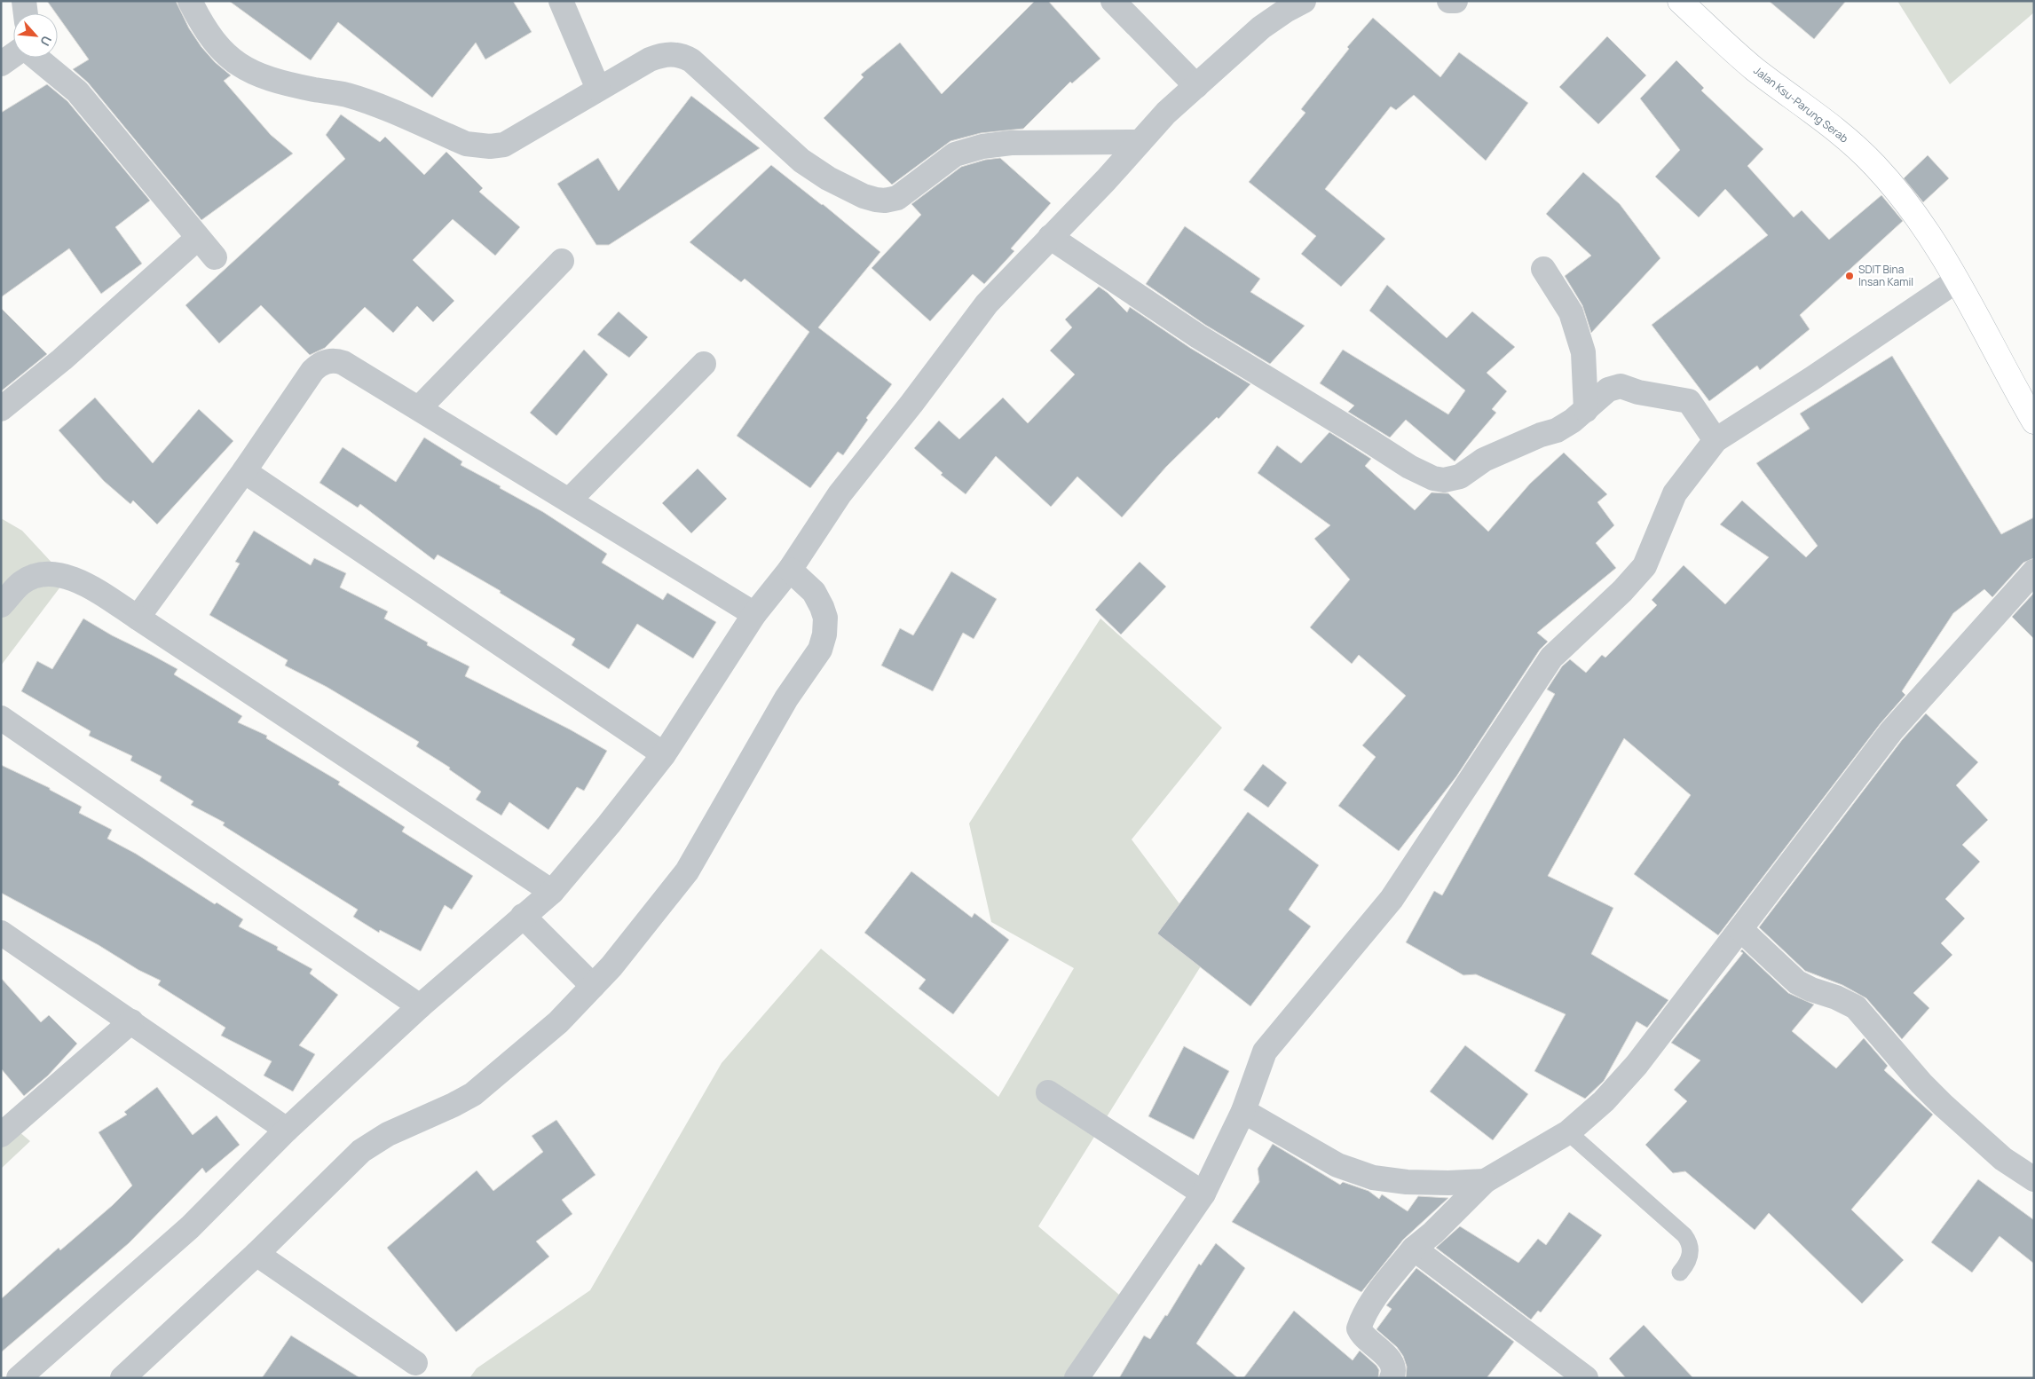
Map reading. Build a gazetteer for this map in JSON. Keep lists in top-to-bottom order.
{
  "streets": {
    "street": ["Jalan Ksu-Parung Serab"]
  },
  "places": ["SDIT Bina Insan Kamil"],
  "north": "bottom right"
}
